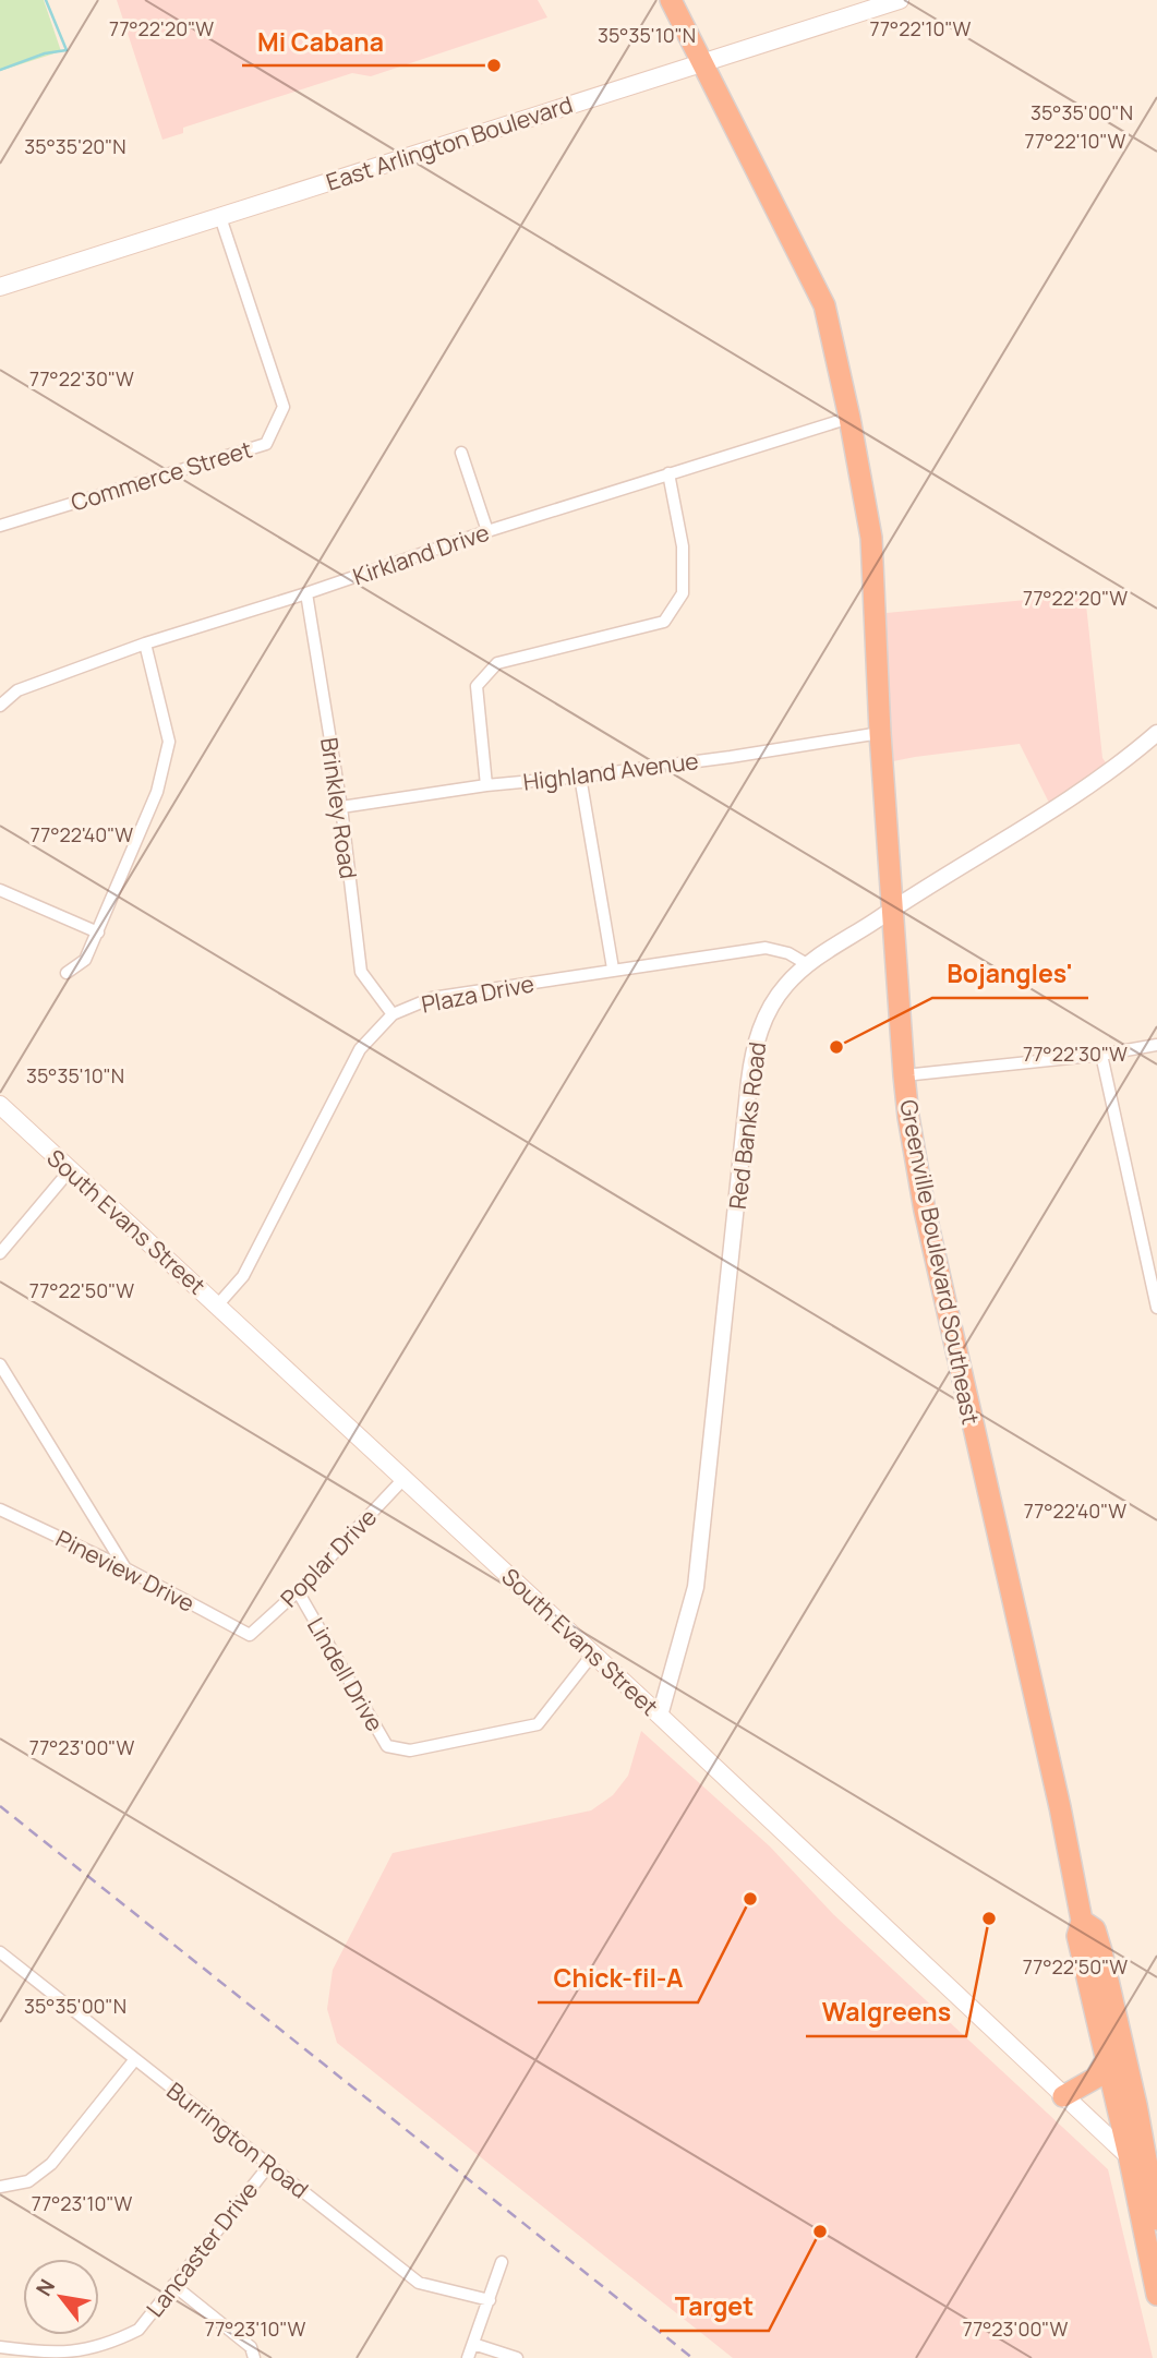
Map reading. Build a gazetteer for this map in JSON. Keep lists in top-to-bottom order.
{
  "streets": {
    "highway": ["Greenville Boulevard Southeast"],
    "main road": ["East Arlington Boulevard", "South Evans Street"],
    "street": [
      "Commerce Street",
      "Kirkland Drive",
      "Highland Avenue",
      "Brinkley Road",
      "Plaza Drive",
      "Red Banks Road",
      "Poplar Drive",
      "Pineview Drive",
      "Lindell Drive",
      "Burrington Road",
      "Lancaster Drive"
    ]
  },
  "crossings": [
    ["East Arlington Boulevard", "Commerce Street"],
    ["East Arlington Boulevard", "Greenville Boulevard Southeast"],
    ["Kirkland Drive", "Brinkley Road"],
    ["Kirkland Drive", "Greenville Boulevard Southeast"],
    ["Highland Avenue", "Brinkley Road"],
    ["Highland Avenue", "Greenville Boulevard Southeast"],
    ["Brinkley Road", "Plaza Drive"],
    ["Plaza Drive", "Red Banks Road"],
    ["Plaza Drive", "South Evans Street"],
    ["Red Banks Road", "South Evans Street"],
    ["Red Banks Road", "Greenville Boulevard Southeast"],
    ["South Evans Street", "Greenville Boulevard Southeast"],
    ["South Evans Street", "Poplar Drive"],
    ["South Evans Street", "Lindell Drive"],
    ["Poplar Drive", "Pineview Drive"],
    ["Poplar Drive", "Lindell Drive"],
    ["Burrington Road", "Lancaster Drive"]
  ],
  "places": [
    "Mi Cabana",
    "Bojangles'",
    "Chick-fil-A",
    "Walgreens",
    "Target"
  ],
  "north": "top left",
  "coordinates": [
    "77°22'20\"W",
    "77°22'10\"W",
    "35°35'10\"N",
    "35°35'00\"N",
    "35°35'20\"N",
    "77°22'30\"W",
    "77°22'40\"W",
    "77°22'50\"W",
    "77°23'00\"W",
    "77°23'10\"W"
  ]
}
